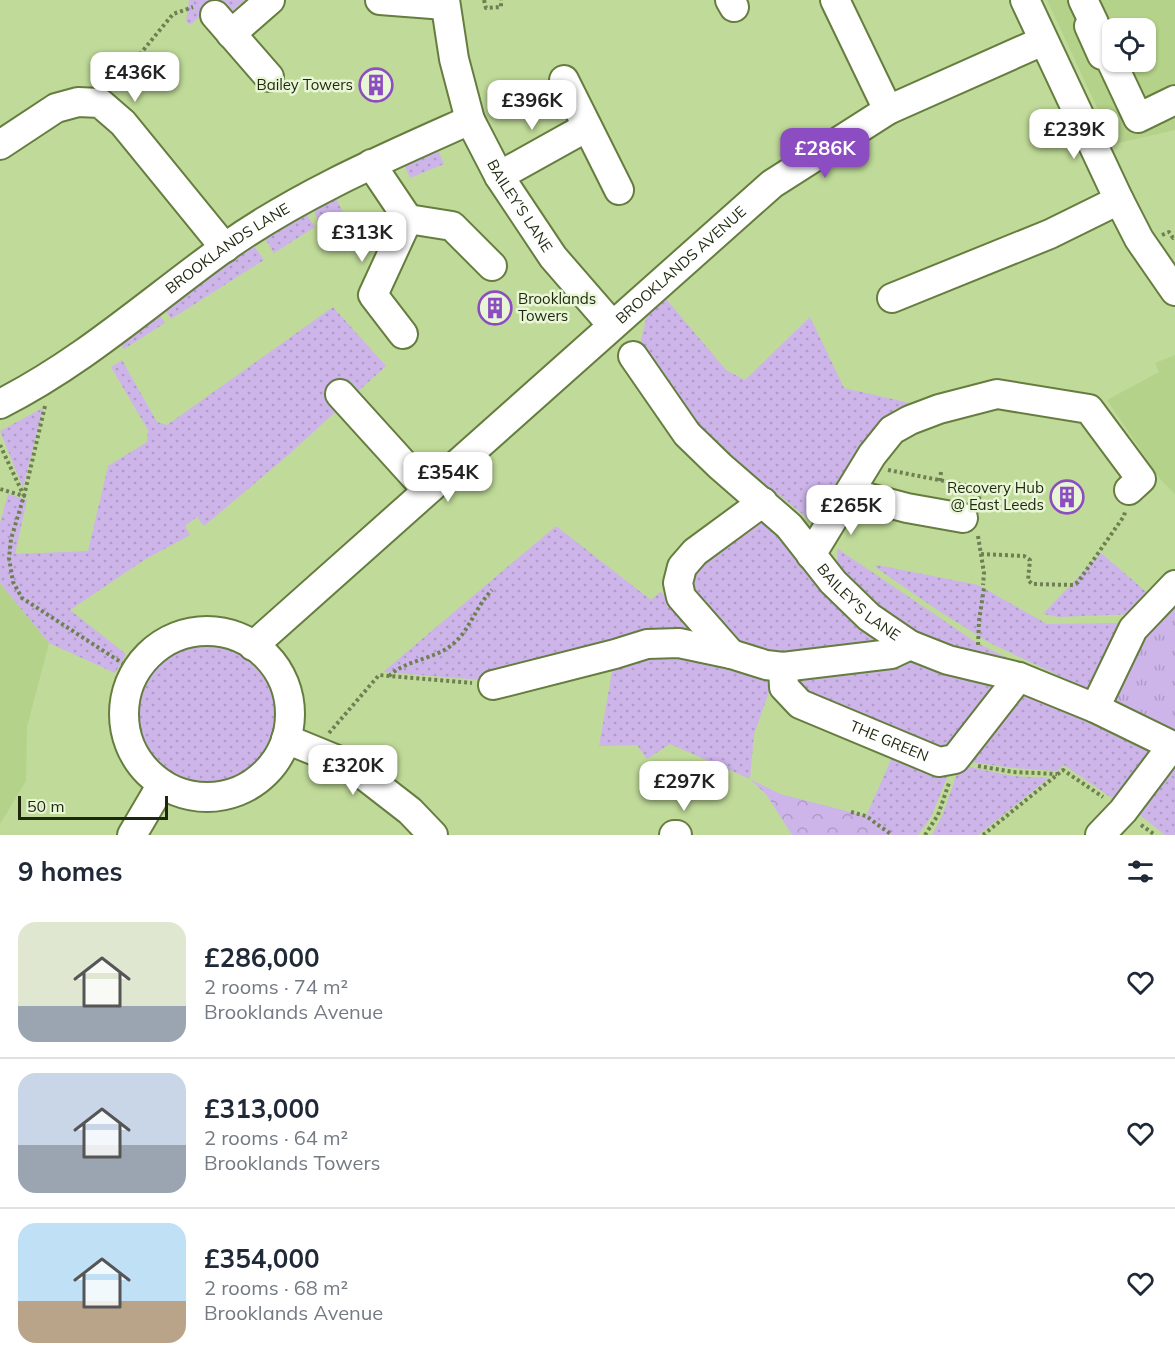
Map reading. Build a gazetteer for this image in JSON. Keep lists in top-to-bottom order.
{
  "streets": {
    "street": [
      "BAILEY'S LANE",
      "BROOKLANDS LANE",
      "BROOKLANDS AVENUE",
      "THE GREEN"
    ]
  },
  "crossings": [
    ["BAILEY'S LANE", "BROOKLANDS LANE"],
    ["BAILEY'S LANE", "BROOKLANDS AVENUE"]
  ],
  "places": {
    "building": ["Bailey Towers", "Brooklands Towers", "Recovery Hub @ East Leeds"]
  },
  "scale_bar": "50 m",
  "page": {
    "price": [
      "£436K",
      "£396K",
      "£239K",
      "£286K",
      "£313K",
      "£354K",
      "£265K",
      "£320K",
      "£297K"
    ],
    "scale": "50 m",
    "heading": "9 homes",
    "list": [
      {
        "name": "£286,000",
        "note": "2 rooms · 74 m² · Brooklands Avenue"
      },
      {
        "name": "£313,000",
        "note": "2 rooms · 64 m² · Brooklands Towers"
      },
      {
        "name": "£354,000",
        "note": "2 rooms · 68 m² · Brooklands Avenue"
      }
    ]
  }
}
